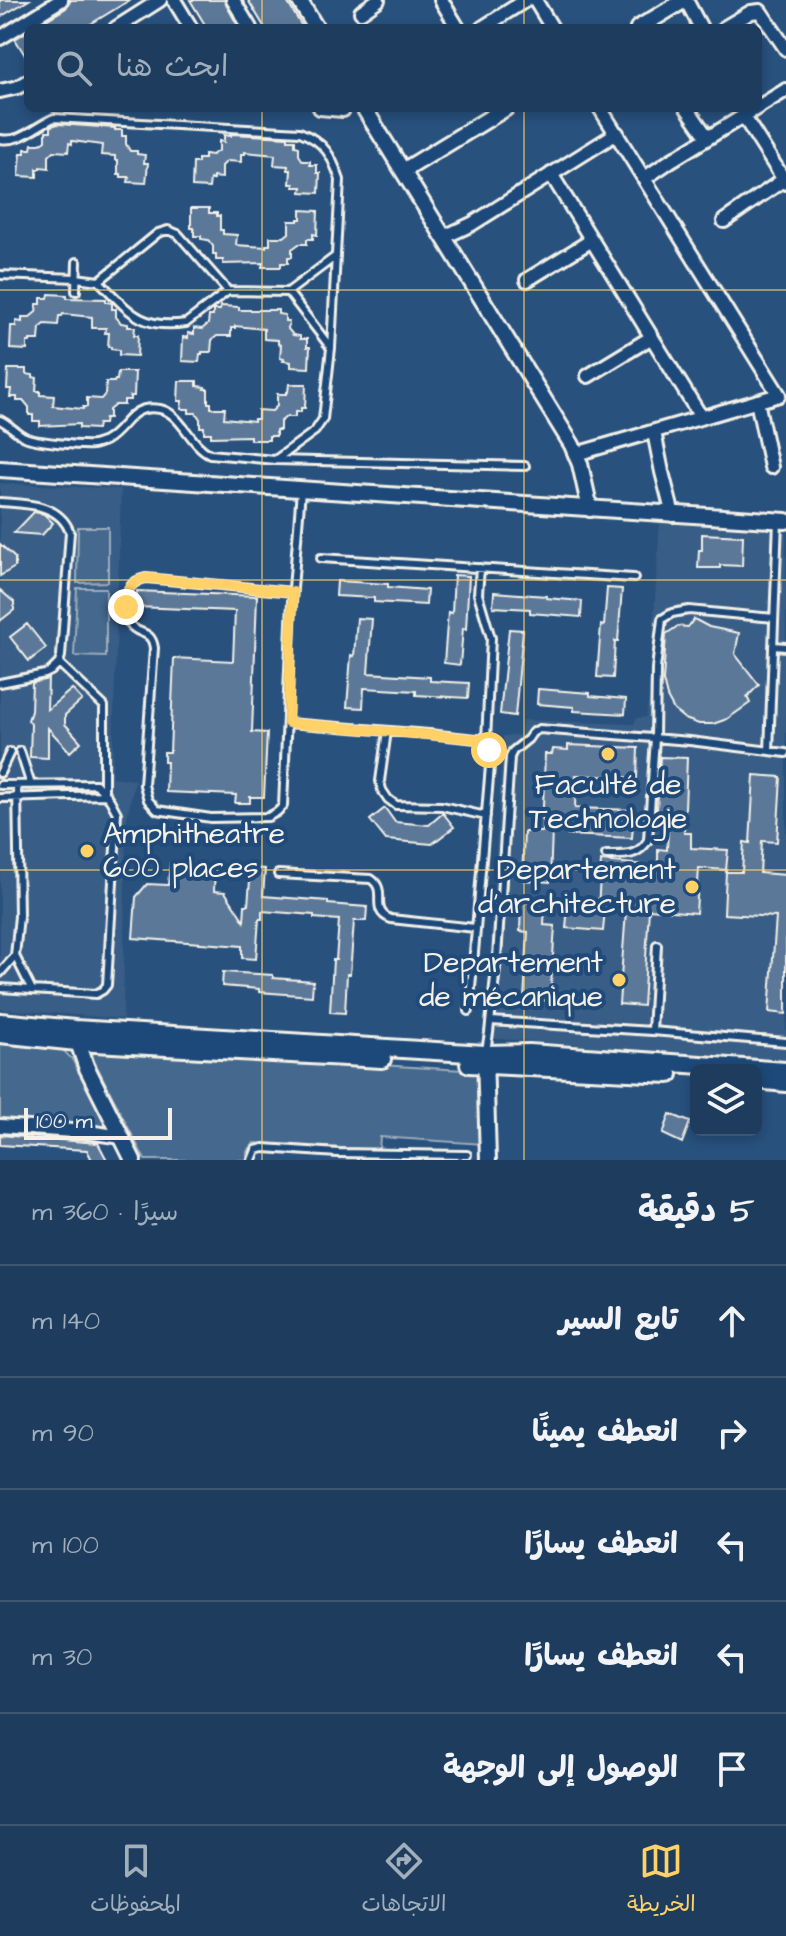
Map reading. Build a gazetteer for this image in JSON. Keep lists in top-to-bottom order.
{
  "places": [
    "Faculté de Technologie",
    "Amphitheatre 600 places",
    "Departement d'architecture",
    "Departement de mécanique"
  ],
  "scale_bar": "100 m",
  "page": {
    "search": "ابحث هنا",
    "scale": "100 m",
    "heading": ["5 دقيقة", "سيرًا · 360 m"],
    "list": [
      ["تابع السير", "140 m"],
      ["انعطف يمينًا", "90 m"],
      ["انعطف يسارًا", "100 m"],
      ["انعطف يسارًا", "30 m"],
      "الوصول إلى الوجهة"
    ],
    "nav": ["الخريطة", "الاتجاهات", "المحفوظات"]
  }
}
